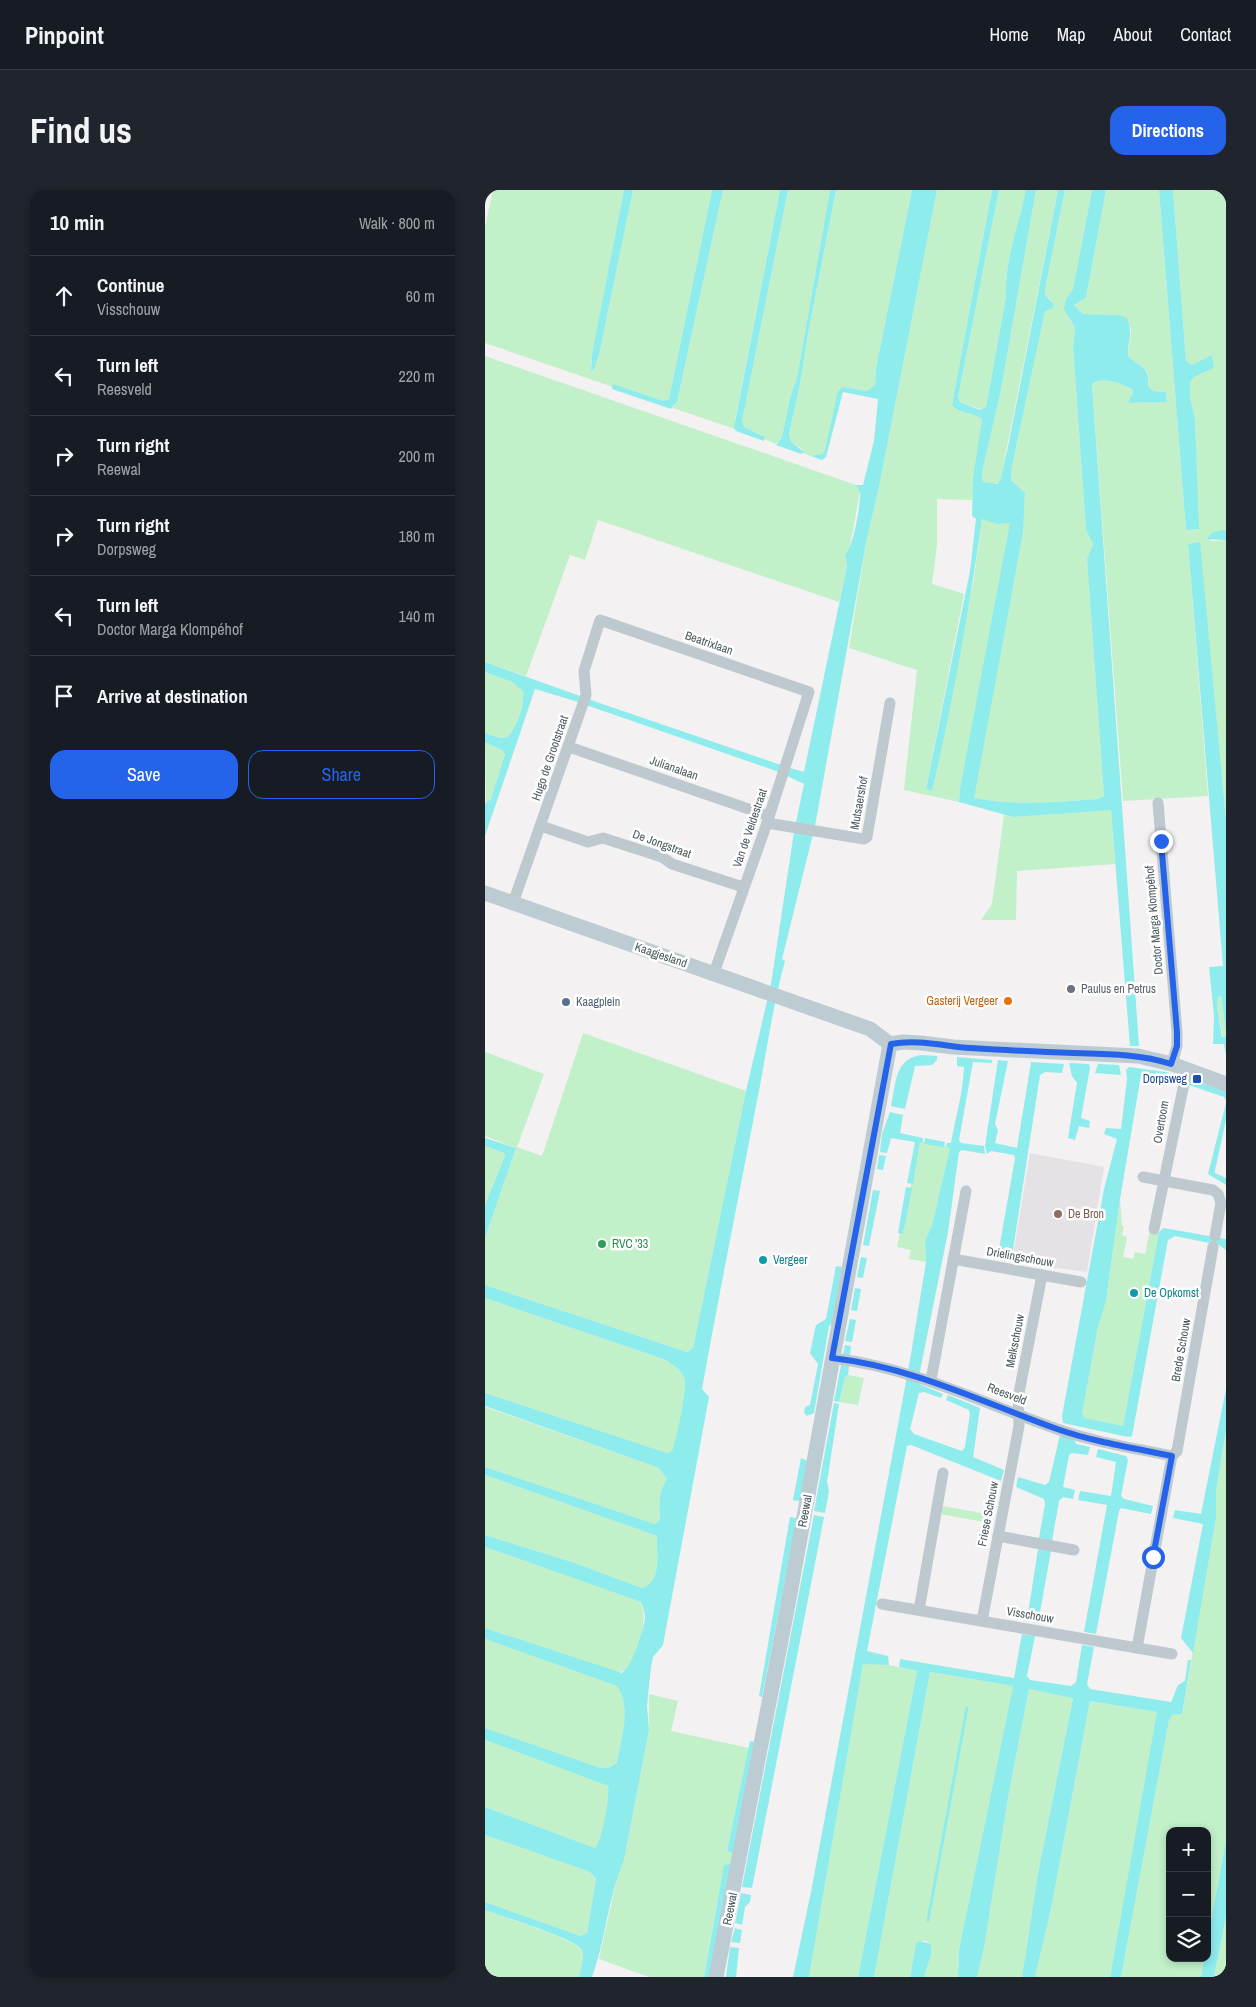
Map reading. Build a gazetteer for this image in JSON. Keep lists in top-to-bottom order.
{
  "streets": {
    "street": [
      "Beatrixlaan",
      "Hugo de Grootstraat",
      "Julianalaan",
      "Mutsaershof",
      "Van de Veldestraat",
      "De Jongstraat",
      "Doctor Marga Klompéhof",
      "Kaagjesland",
      "Overtoom",
      "Drielingschouw",
      "Melkschouw",
      "Brede Schouw",
      "Reesveld",
      "Reewal",
      "Friese Schouw",
      "Visschouw"
    ]
  },
  "crossings": [
    ["Beatrixlaan", "Hugo de Grootstraat"],
    ["Beatrixlaan", "Van de Veldestraat"],
    ["Hugo de Grootstraat", "Julianalaan"],
    ["Hugo de Grootstraat", "De Jongstraat"],
    ["Hugo de Grootstraat", "Kaagjesland"],
    ["Julianalaan", "Mutsaershof"],
    ["Julianalaan", "Van de Veldestraat"],
    ["Mutsaershof", "Van de Veldestraat"],
    ["Van de Veldestraat", "De Jongstraat"],
    ["Van de Veldestraat", "Kaagjesland"],
    ["Kaagjesland", "Reewal"],
    ["Overtoom", "Brede Schouw"],
    ["Drielingschouw", "Melkschouw"],
    ["Melkschouw", "Reesveld"],
    ["Melkschouw", "Friese Schouw"],
    ["Brede Schouw", "Reesveld"],
    ["Reesveld", "Reewal"],
    ["Reesveld", "Friese Schouw"],
    ["Friese Schouw", "Visschouw"]
  ],
  "places": {
    "other": [
      "Paulus en Petrus",
      "Gasterij Vergeer",
      "Kaagplein",
      "De Bron",
      "RVC '33",
      "Vergeer",
      "De Opkomst"
    ],
    "transit": ["Dorpsweg"]
  },
  "page": {
    "header": "Pinpoint",
    "nav": [
      "Home",
      "Map",
      "About",
      "Contact"
    ],
    "buttons": [
      "Directions",
      ["Save", "Share"]
    ],
    "title": "Find us",
    "heading": ["10 min", "Walk · 800 m"],
    "list": [
      ["Continue", "Visschouw", "60 m"],
      ["Turn left", "Reesveld", "220 m"],
      ["Turn right", "Reewal", "200 m"],
      ["Turn right", "Dorpsweg", "180 m"],
      ["Turn left", "Doctor Marga Klompéhof", "140 m"],
      "Arrive at destination"
    ],
    "map_buttons": ["+", "−"]
  }
}
